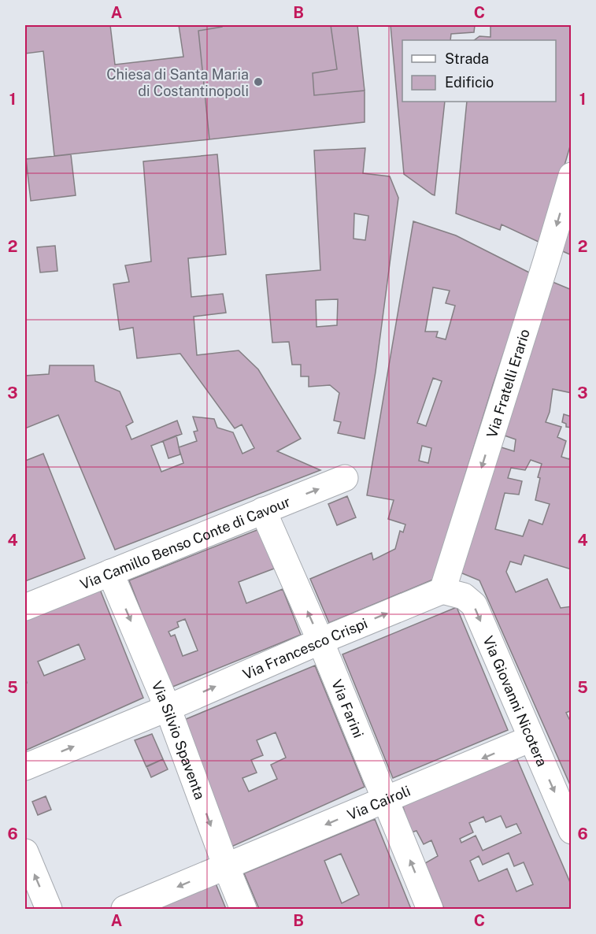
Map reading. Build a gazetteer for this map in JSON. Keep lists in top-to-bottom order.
{
  "streets": {
    "street": [
      "Via Fratelli Erario",
      "Via Camillo Benso Conte di Cavour",
      "Via Francesco Crispi",
      "Via Giovanni Nicotera",
      "Via Farini",
      "Via Silvio Spaventa",
      "Via Cairoli"
    ]
  },
  "crossings": [
    ["Via Fratelli Erario", "Via Francesco Crispi"],
    ["Via Fratelli Erario", "Via Giovanni Nicotera"],
    ["Via Camillo Benso Conte di Cavour", "Via Farini"],
    ["Via Camillo Benso Conte di Cavour", "Via Silvio Spaventa"],
    ["Via Francesco Crispi", "Via Giovanni Nicotera"],
    ["Via Francesco Crispi", "Via Farini"],
    ["Via Francesco Crispi", "Via Silvio Spaventa"],
    ["Via Giovanni Nicotera", "Via Cairoli"],
    ["Via Farini", "Via Cairoli"],
    ["Via Silvio Spaventa", "Via Cairoli"]
  ],
  "one_way": [
    "Via Fratelli Erario",
    "Via Francesco Crispi",
    "Via Giovanni Nicotera",
    "Via Farini",
    "Via Silvio Spaventa",
    "Via Cairoli"
  ],
  "places": ["Chiesa di Santa Maria di Costantinopoli"],
  "legend": ["Strada", "Edificio"],
  "grid": {
    "columns": ["A", "B", "C"],
    "rows": [
      "1",
      "2",
      "3",
      "4",
      "5",
      "6"
    ]
  }
}
